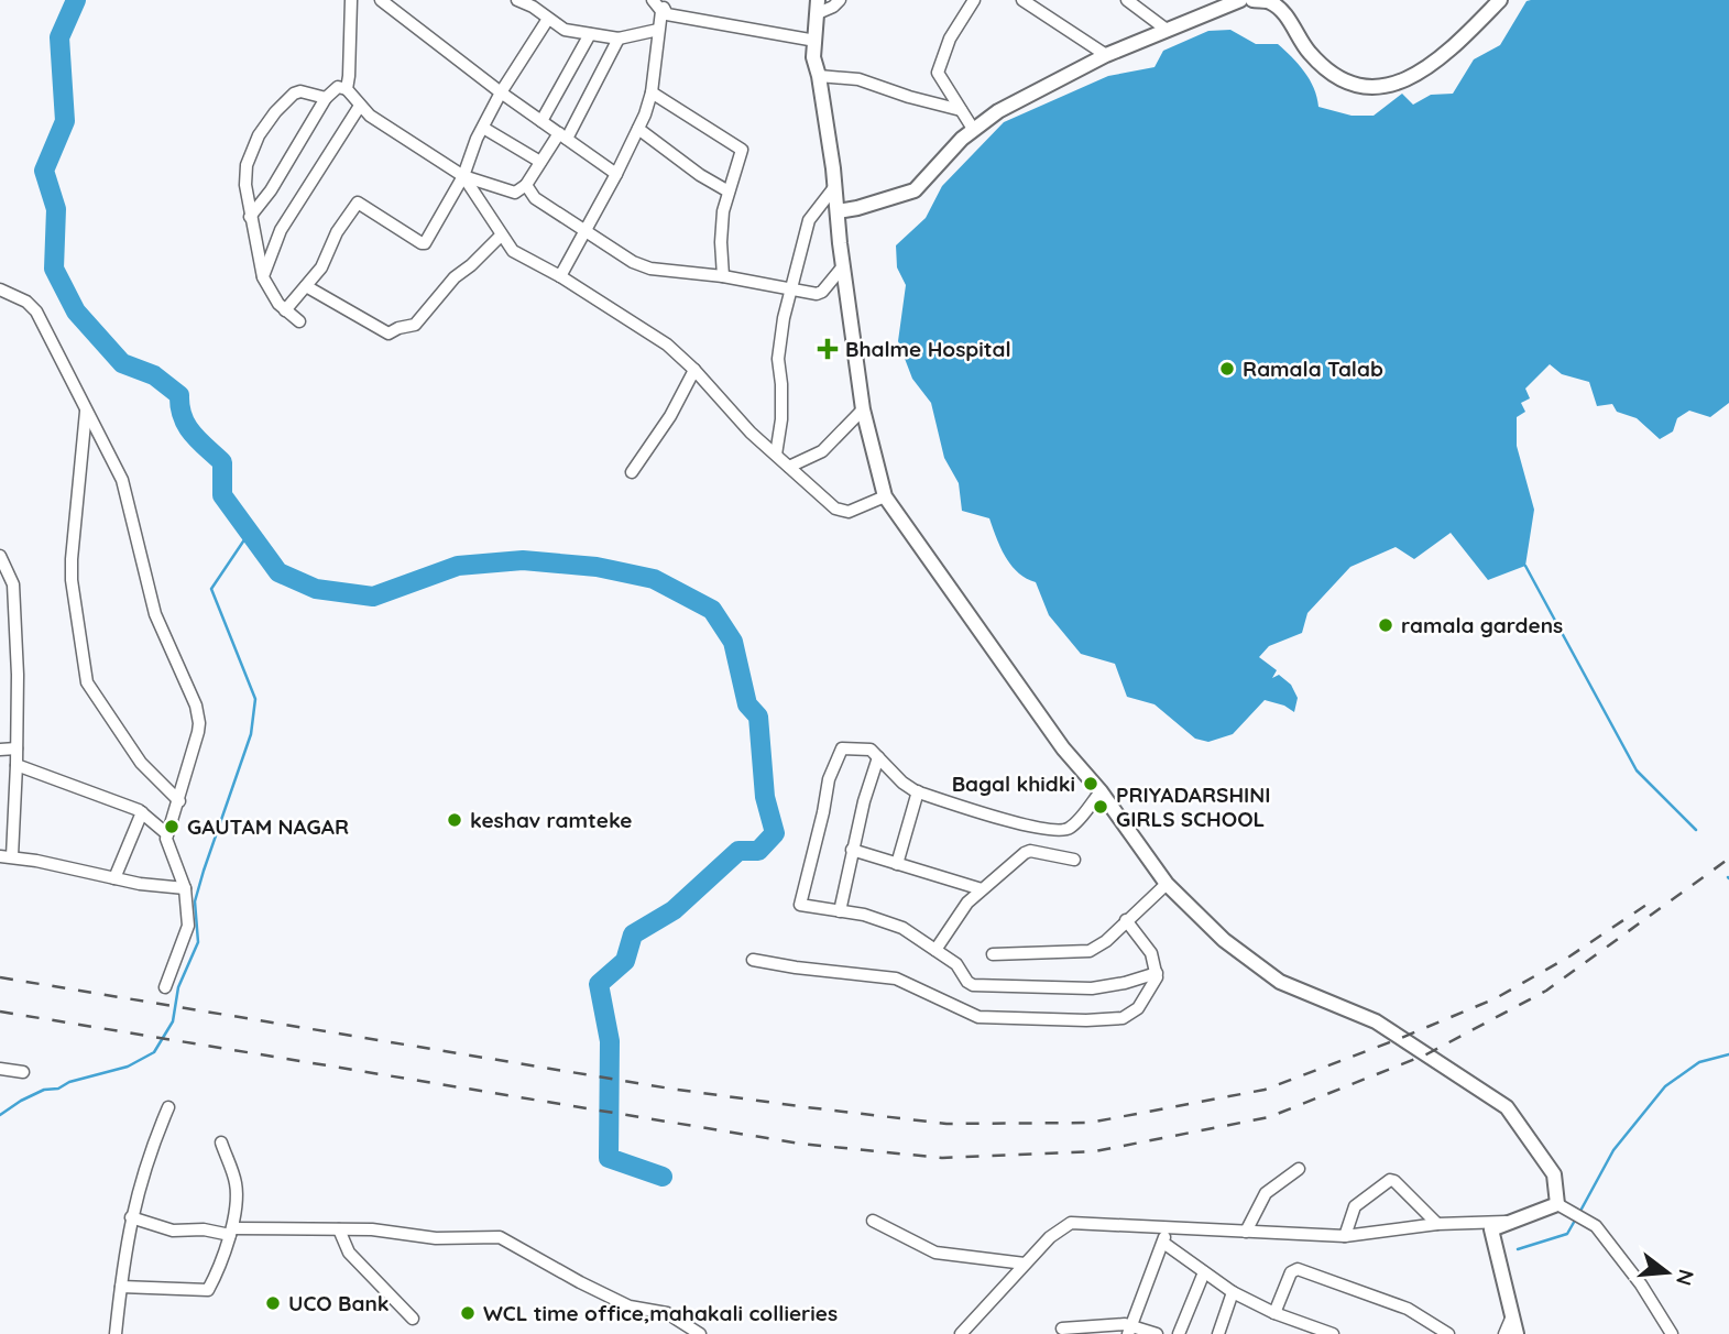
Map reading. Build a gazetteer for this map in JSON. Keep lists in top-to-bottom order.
{
  "places": {
    "health": ["Bhalme Hospital"],
    "other": [
      "Ramala Talab",
      "ramala gardens",
      "Bagal khidki",
      "PRIYADARSHINI GIRLS SCHOOL",
      "keshav ramteke",
      "GAUTAM NAGAR",
      "UCO Bank",
      "WCL time office,mahakali collieries"
    ]
  },
  "north": "right"
}
